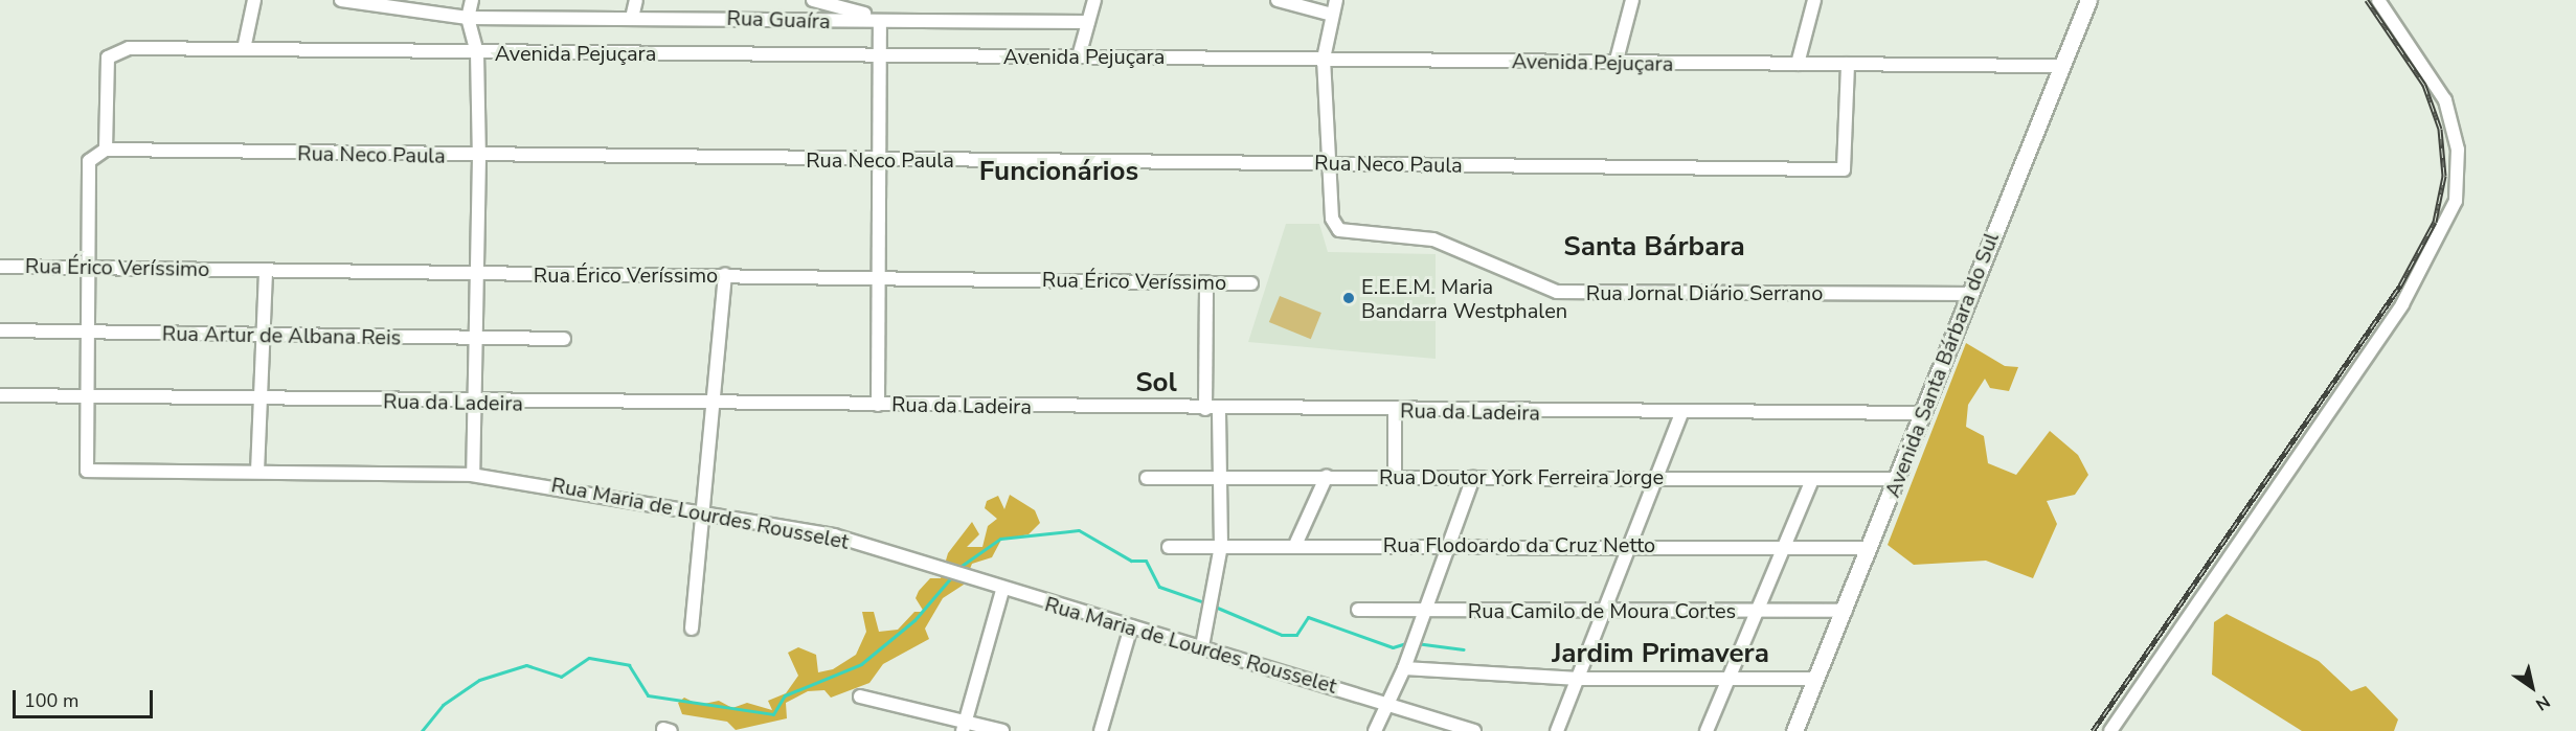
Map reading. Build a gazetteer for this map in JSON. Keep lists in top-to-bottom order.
{
  "streets": {
    "main road": ["Avenida Santa Bárbara do Sul"],
    "street": [
      "Rua Guaíra",
      "Avenida Pejuçara",
      "Rua Neco Paula",
      "Rua Érico Veríssimo",
      "Rua Jornal Diário Serrano",
      "Rua Artur de Albana Reis",
      "Rua da Ladeira",
      "Rua Doutor York Ferreira Jorge",
      "Rua Maria de Lourdes Rousselet",
      "Rua Flodoardo da Cruz Netto",
      "Rua Camilo de Moura Cortes"
    ]
  },
  "crossings": [
    ["Avenida Pejuçara", "Rua Neco Paula"],
    ["Avenida Pejuçara", "Avenida Santa Bárbara do Sul"],
    ["Rua Neco Paula", "Rua Jornal Diário Serrano"],
    ["Rua Jornal Diário Serrano", "Avenida Santa Bárbara do Sul"],
    ["Avenida Santa Bárbara do Sul", "Rua da Ladeira"],
    ["Avenida Santa Bárbara do Sul", "Rua Doutor York Ferreira Jorge"],
    ["Avenida Santa Bárbara do Sul", "Rua Flodoardo da Cruz Netto"],
    ["Avenida Santa Bárbara do Sul", "Rua Camilo de Moura Cortes"],
    ["Rua da Ladeira", "Rua Maria de Lourdes Rousselet"]
  ],
  "districts": [
    "Funcionários",
    "Santa Bárbara",
    "Sol",
    "Jardim Primavera"
  ],
  "places": ["E.E.E.M. Maria Bandarra Westphalen"],
  "scale_bar": "100 m",
  "north": "bottom right"
}
